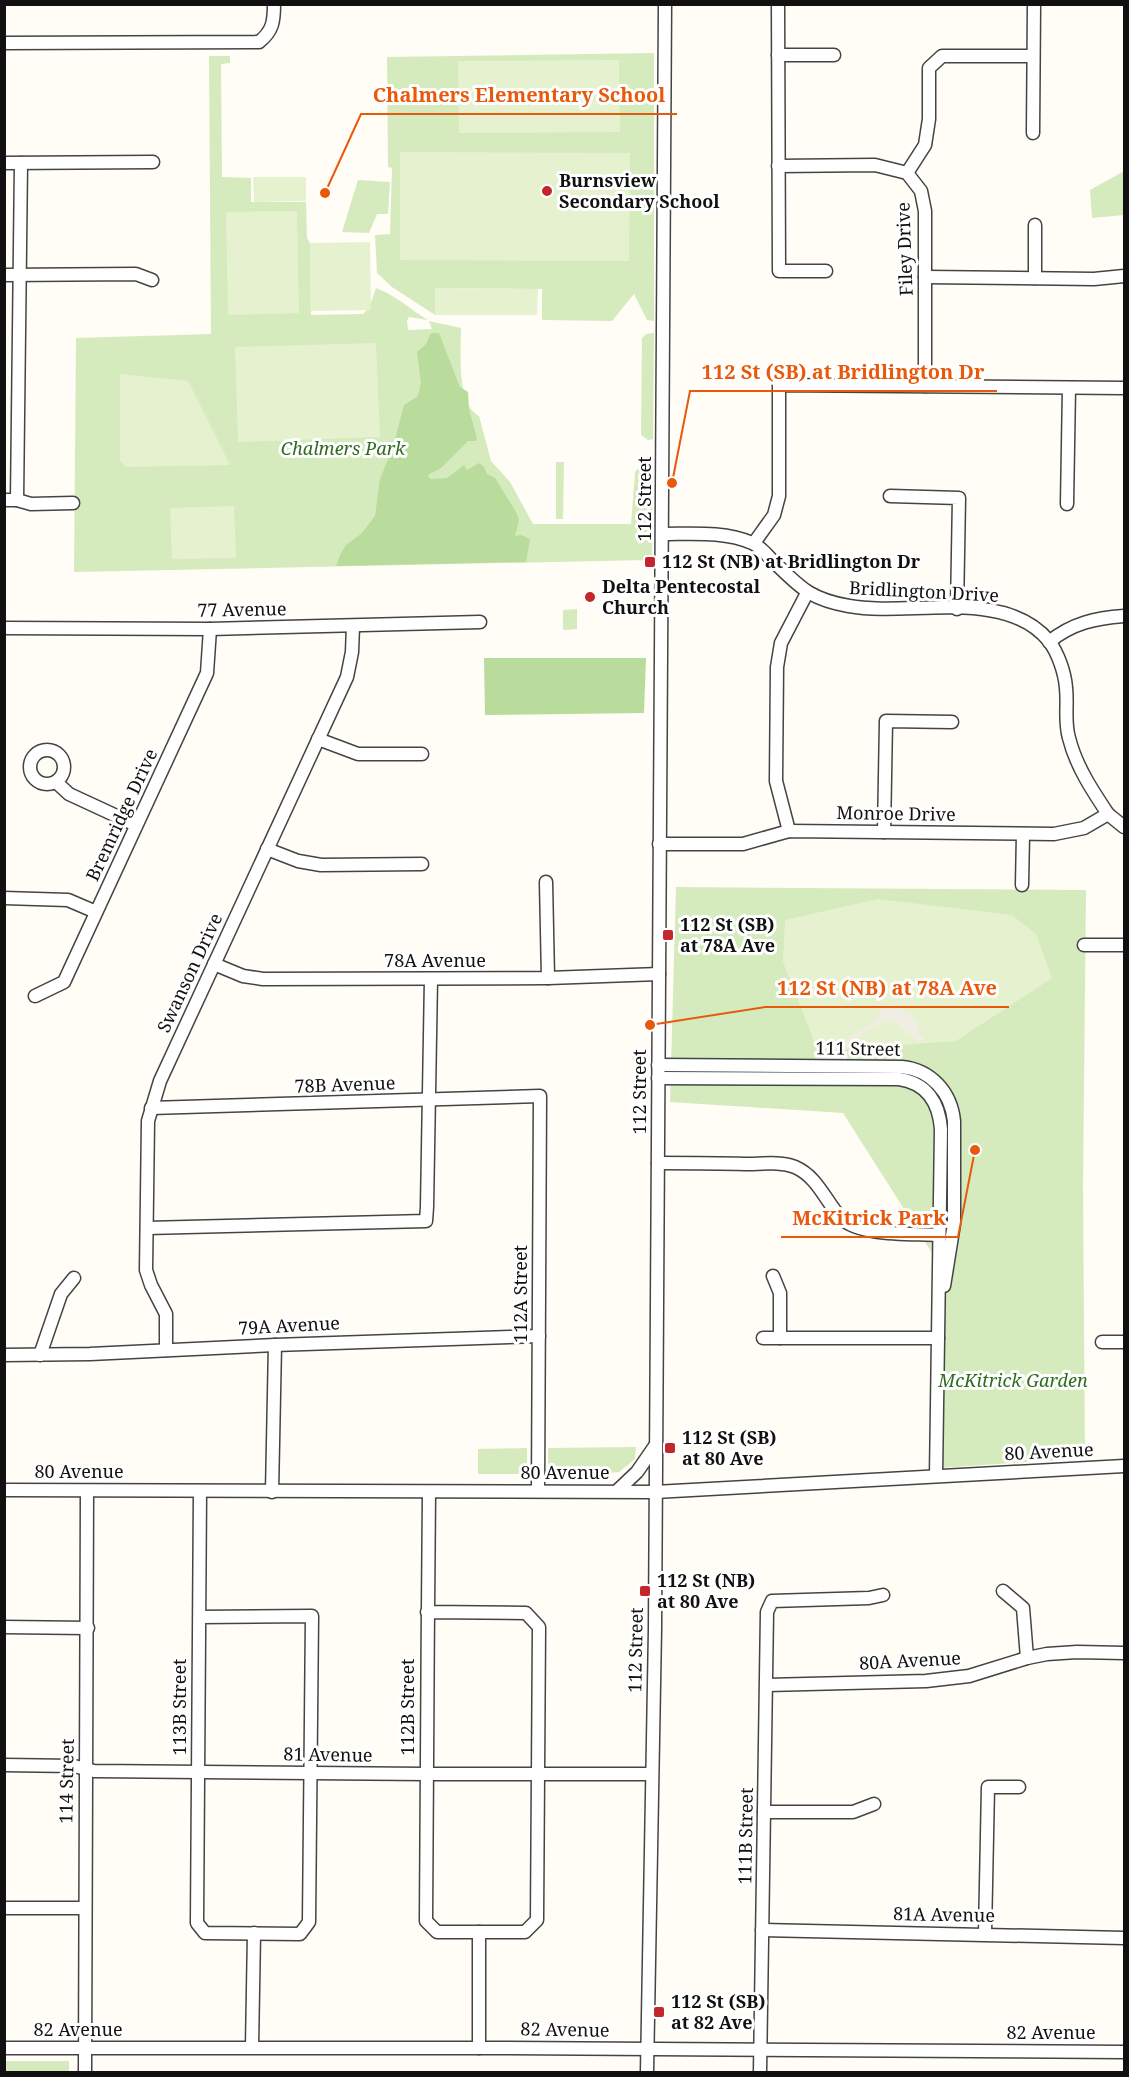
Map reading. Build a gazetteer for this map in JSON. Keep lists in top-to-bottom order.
{
  "streets": {
    "street": [
      "Filey Drive",
      "112 Street",
      "Bridlington Drive",
      "77 Avenue",
      "Monroe Drive",
      "Bremridge Drive",
      "78A Avenue",
      "Swanson Drive",
      "111 Street",
      "78B Avenue",
      "112A Street",
      "79A Avenue",
      "80 Avenue",
      "80A Avenue",
      "113B Street",
      "112B Street",
      "81 Avenue",
      "114 Street",
      "111B Street",
      "81A Avenue",
      "82 Avenue"
    ]
  },
  "crossings": [
    ["112 Street", "Bridlington Drive"],
    ["112 Street", "Monroe Drive"],
    ["112 Street", "78A Avenue"],
    ["112 Street", "111 Street"],
    ["112 Street", "80 Avenue"],
    ["112 Street", "81 Avenue"],
    ["112 Street", "82 Avenue"],
    ["Bridlington Drive", "Monroe Drive"],
    ["77 Avenue", "Bremridge Drive"],
    ["77 Avenue", "Swanson Drive"],
    ["78A Avenue", "Swanson Drive"],
    ["Swanson Drive", "78B Avenue"],
    ["Swanson Drive", "79A Avenue"],
    ["111 Street", "80 Avenue"],
    ["78B Avenue", "112A Street"],
    ["112A Street", "79A Avenue"],
    ["112A Street", "80 Avenue"],
    ["80 Avenue", "113B Street"],
    ["80 Avenue", "112B Street"],
    ["80 Avenue", "114 Street"],
    ["80A Avenue", "111B Street"],
    ["113B Street", "81 Avenue"],
    ["112B Street", "81 Avenue"],
    ["81 Avenue", "114 Street"],
    ["114 Street", "82 Avenue"],
    ["111B Street", "81A Avenue"],
    ["111B Street", "82 Avenue"]
  ],
  "parks": ["Chalmers Park", "McKitrick Garden"],
  "places": {
    "other": [
      "Burnsview Secondary School",
      "Chalmers Elementary School",
      "112 St (SB) at Bridlington Dr",
      "Delta Pentecostal Church",
      "112 St (NB) at 78A Ave",
      "McKitrick Park"
    ],
    "transit": [
      "112 St (NB) at Bridlington Dr",
      "112 St (SB) at 78A Ave",
      "112 St (SB) at 80 Ave",
      "112 St (NB) at 80 Ave",
      "112 St (SB) at 82 Ave"
    ]
  }
}
